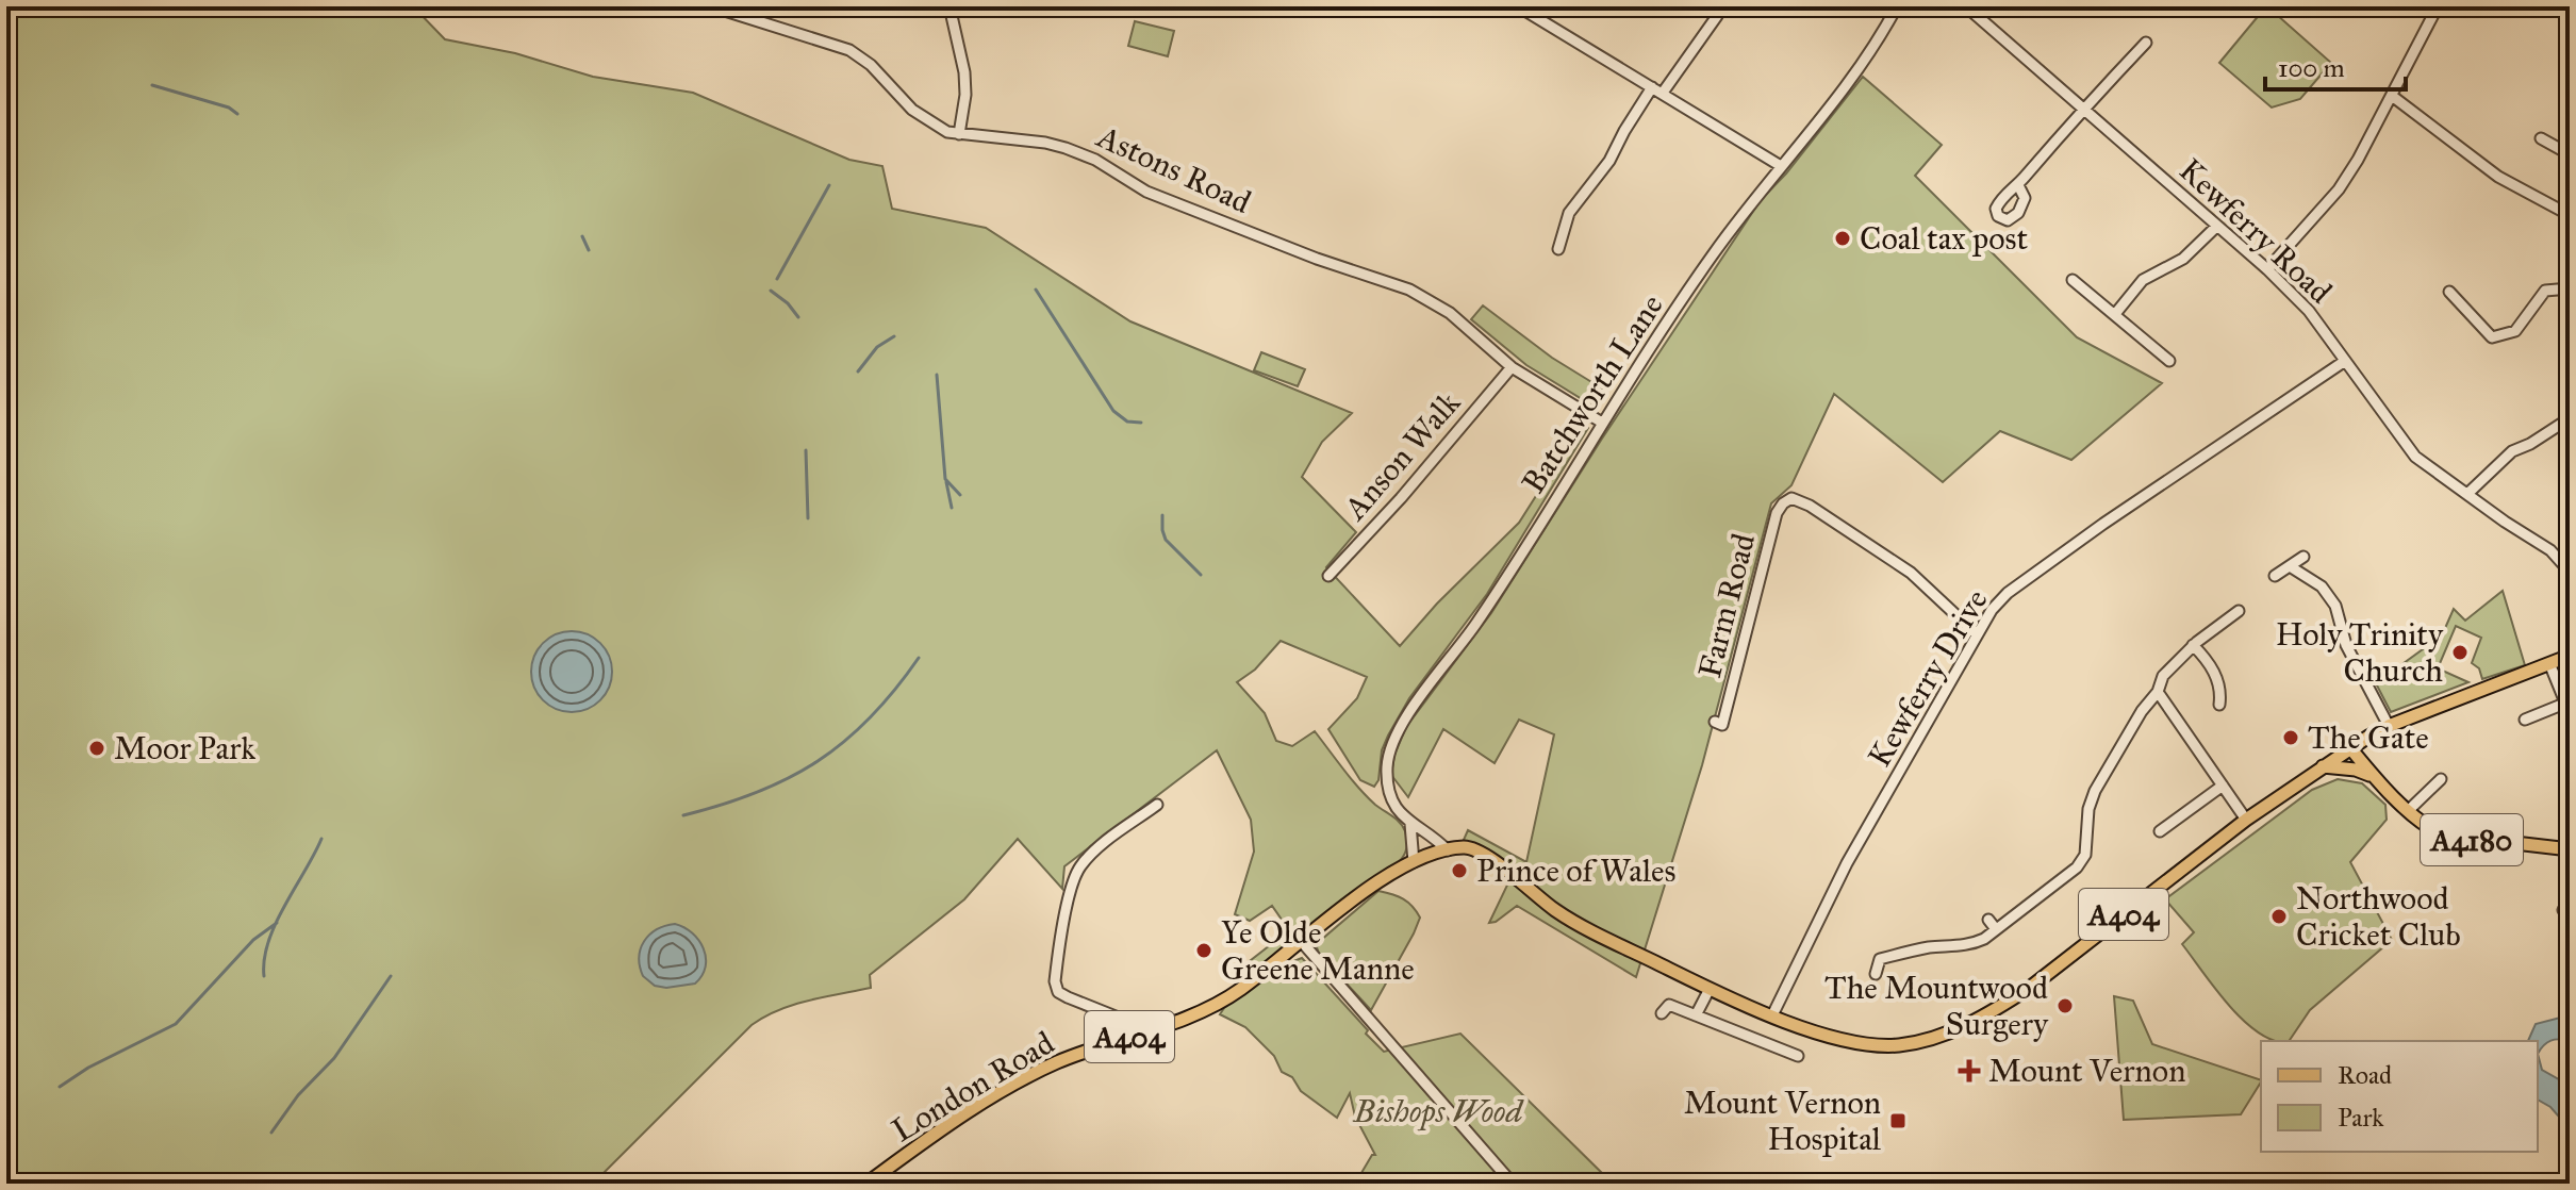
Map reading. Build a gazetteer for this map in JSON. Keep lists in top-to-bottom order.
{
  "streets": {
    "main road": ["A4180", "A404", "London Road"],
    "street": [
      "Astons Road",
      "Kewferry Road",
      "Batchworth Lane",
      "Anson Walk",
      "Farm Road",
      "Kewferry Drive"
    ]
  },
  "crossings": [
    ["Astons Road", "Batchworth Lane"],
    ["Astons Road", "Anson Walk"],
    ["Kewferry Road", "Kewferry Drive"],
    ["Batchworth Lane", "A404"],
    ["Batchworth Lane", "London Road"],
    ["Farm Road", "Kewferry Drive"],
    ["Kewferry Drive", "A404"],
    ["A4180", "A404"],
    ["A404", "London Road"]
  ],
  "parks": ["Bishops Wood"],
  "places": {
    "other": [
      "Coal tax post",
      "Holy Trinity Church",
      "The Gate",
      "Moor Park",
      "Prince of Wales",
      "Northwood Cricket Club",
      "Ye Olde Greene Manne",
      "The Mountwood Surgery"
    ],
    "health": ["Mount Vernon"],
    "transit": ["Mount Vernon Hospital"]
  },
  "legend": ["Road", "Park"],
  "scale_bar": "100 m"
}
